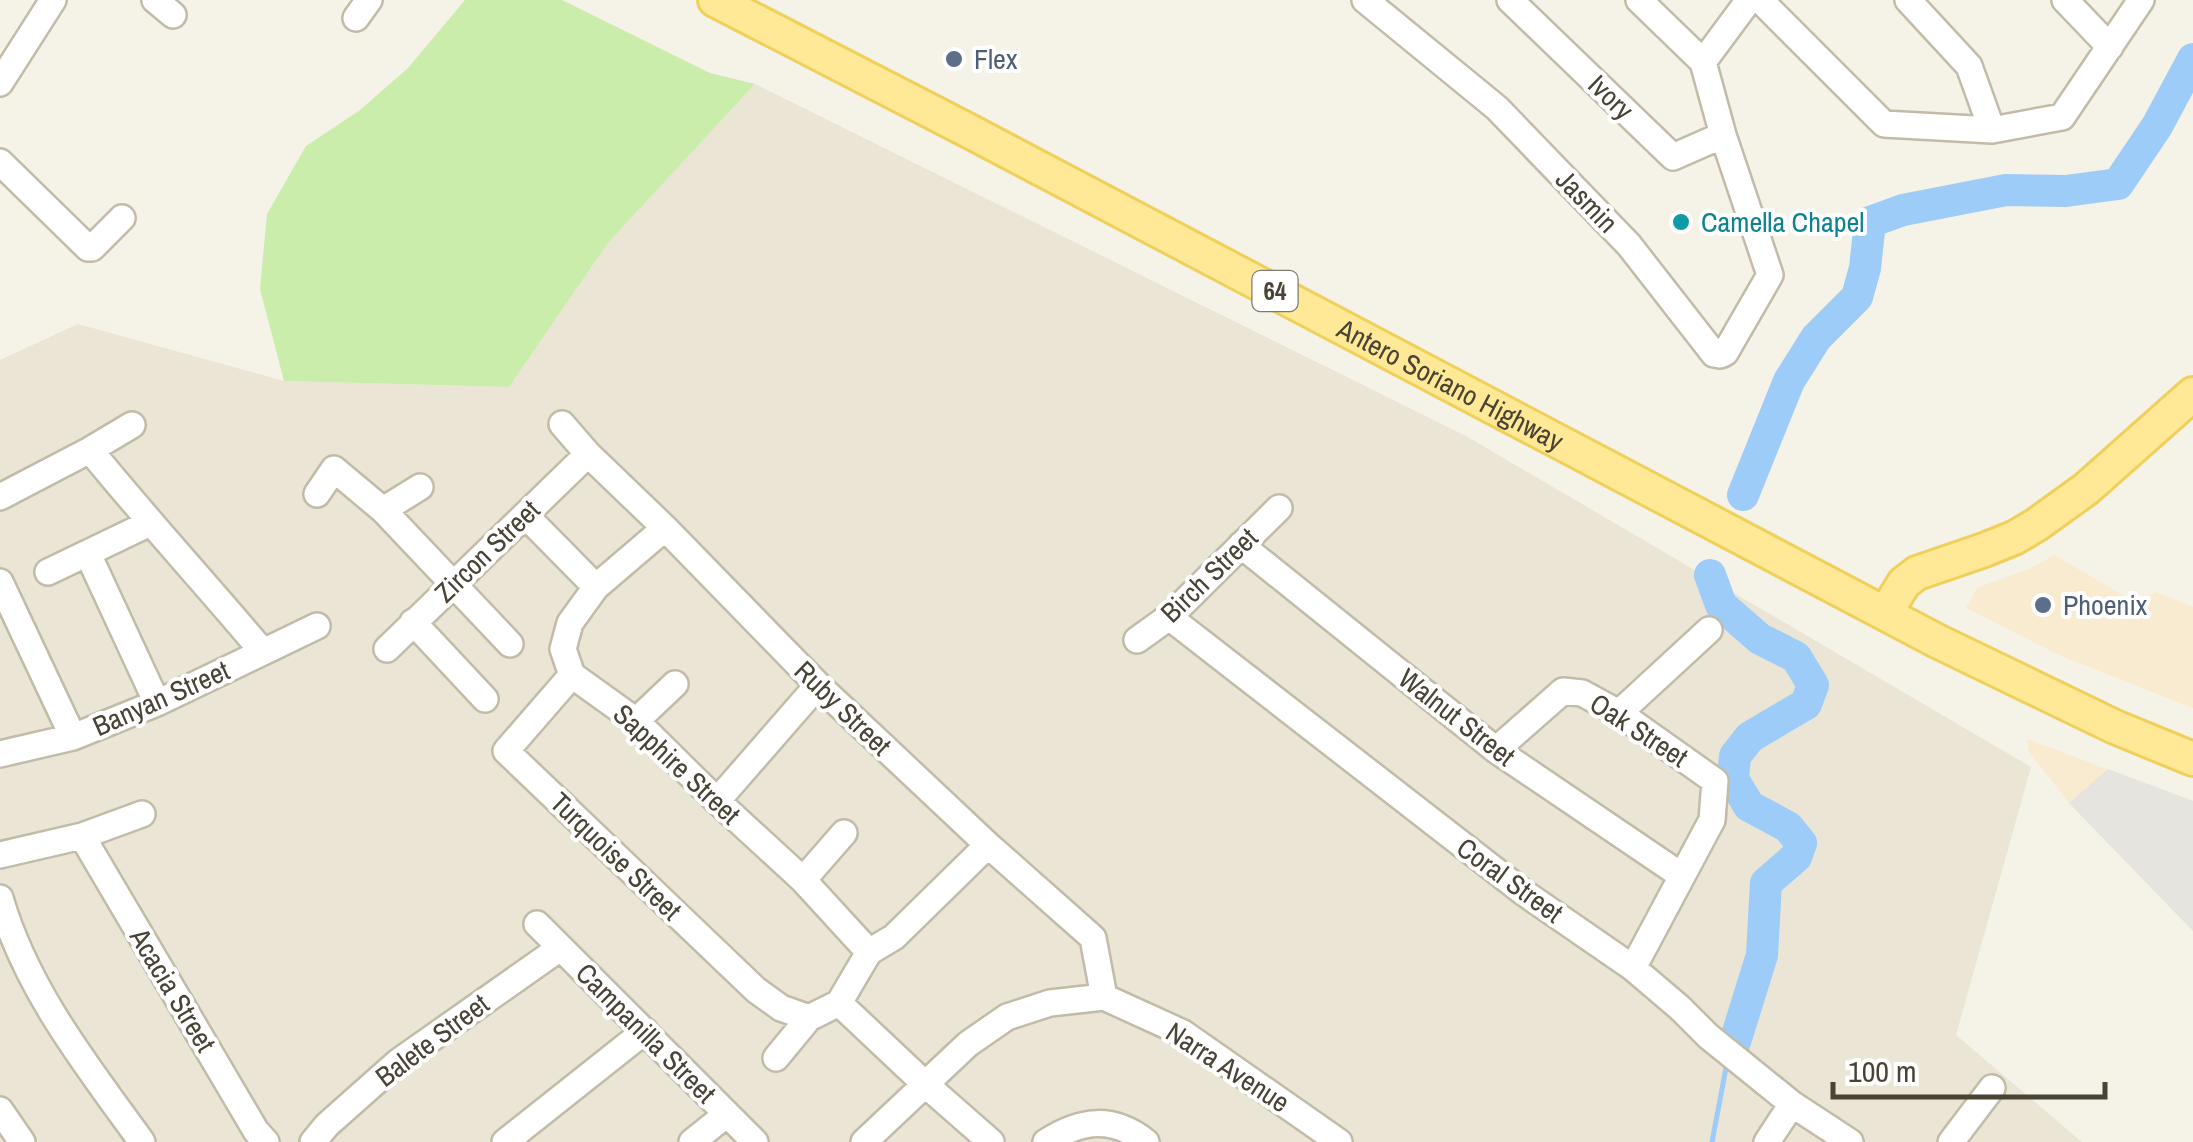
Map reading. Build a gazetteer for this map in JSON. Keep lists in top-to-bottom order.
{
  "streets": {
    "main road": ["64", "Antero Soriano Highway"],
    "street": [
      "Ivory",
      "Jasmin",
      "Zircon Street",
      "Birch Street",
      "Banyan Street",
      "Ruby Street",
      "Walnut Street",
      "Oak Street",
      "Sapphire Street",
      "Turquoise Street",
      "Coral Street",
      "Acacia Street",
      "Campanilla Street",
      "Balete Street",
      "Narra Avenue"
    ]
  },
  "crossings": [
    ["Ivory", "Jasmin"],
    ["Zircon Street", "Ruby Street"],
    ["Birch Street", "Walnut Street"],
    ["Birch Street", "Coral Street"],
    ["Ruby Street", "Narra Avenue"],
    ["Walnut Street", "Oak Street"],
    ["Oak Street", "Coral Street"],
    ["Sapphire Street", "Turquoise Street"],
    ["Campanilla Street", "Balete Street"]
  ],
  "places": ["Flex", "Camella Chapel", "Phoenix"],
  "scale_bar": "100 m"
}
